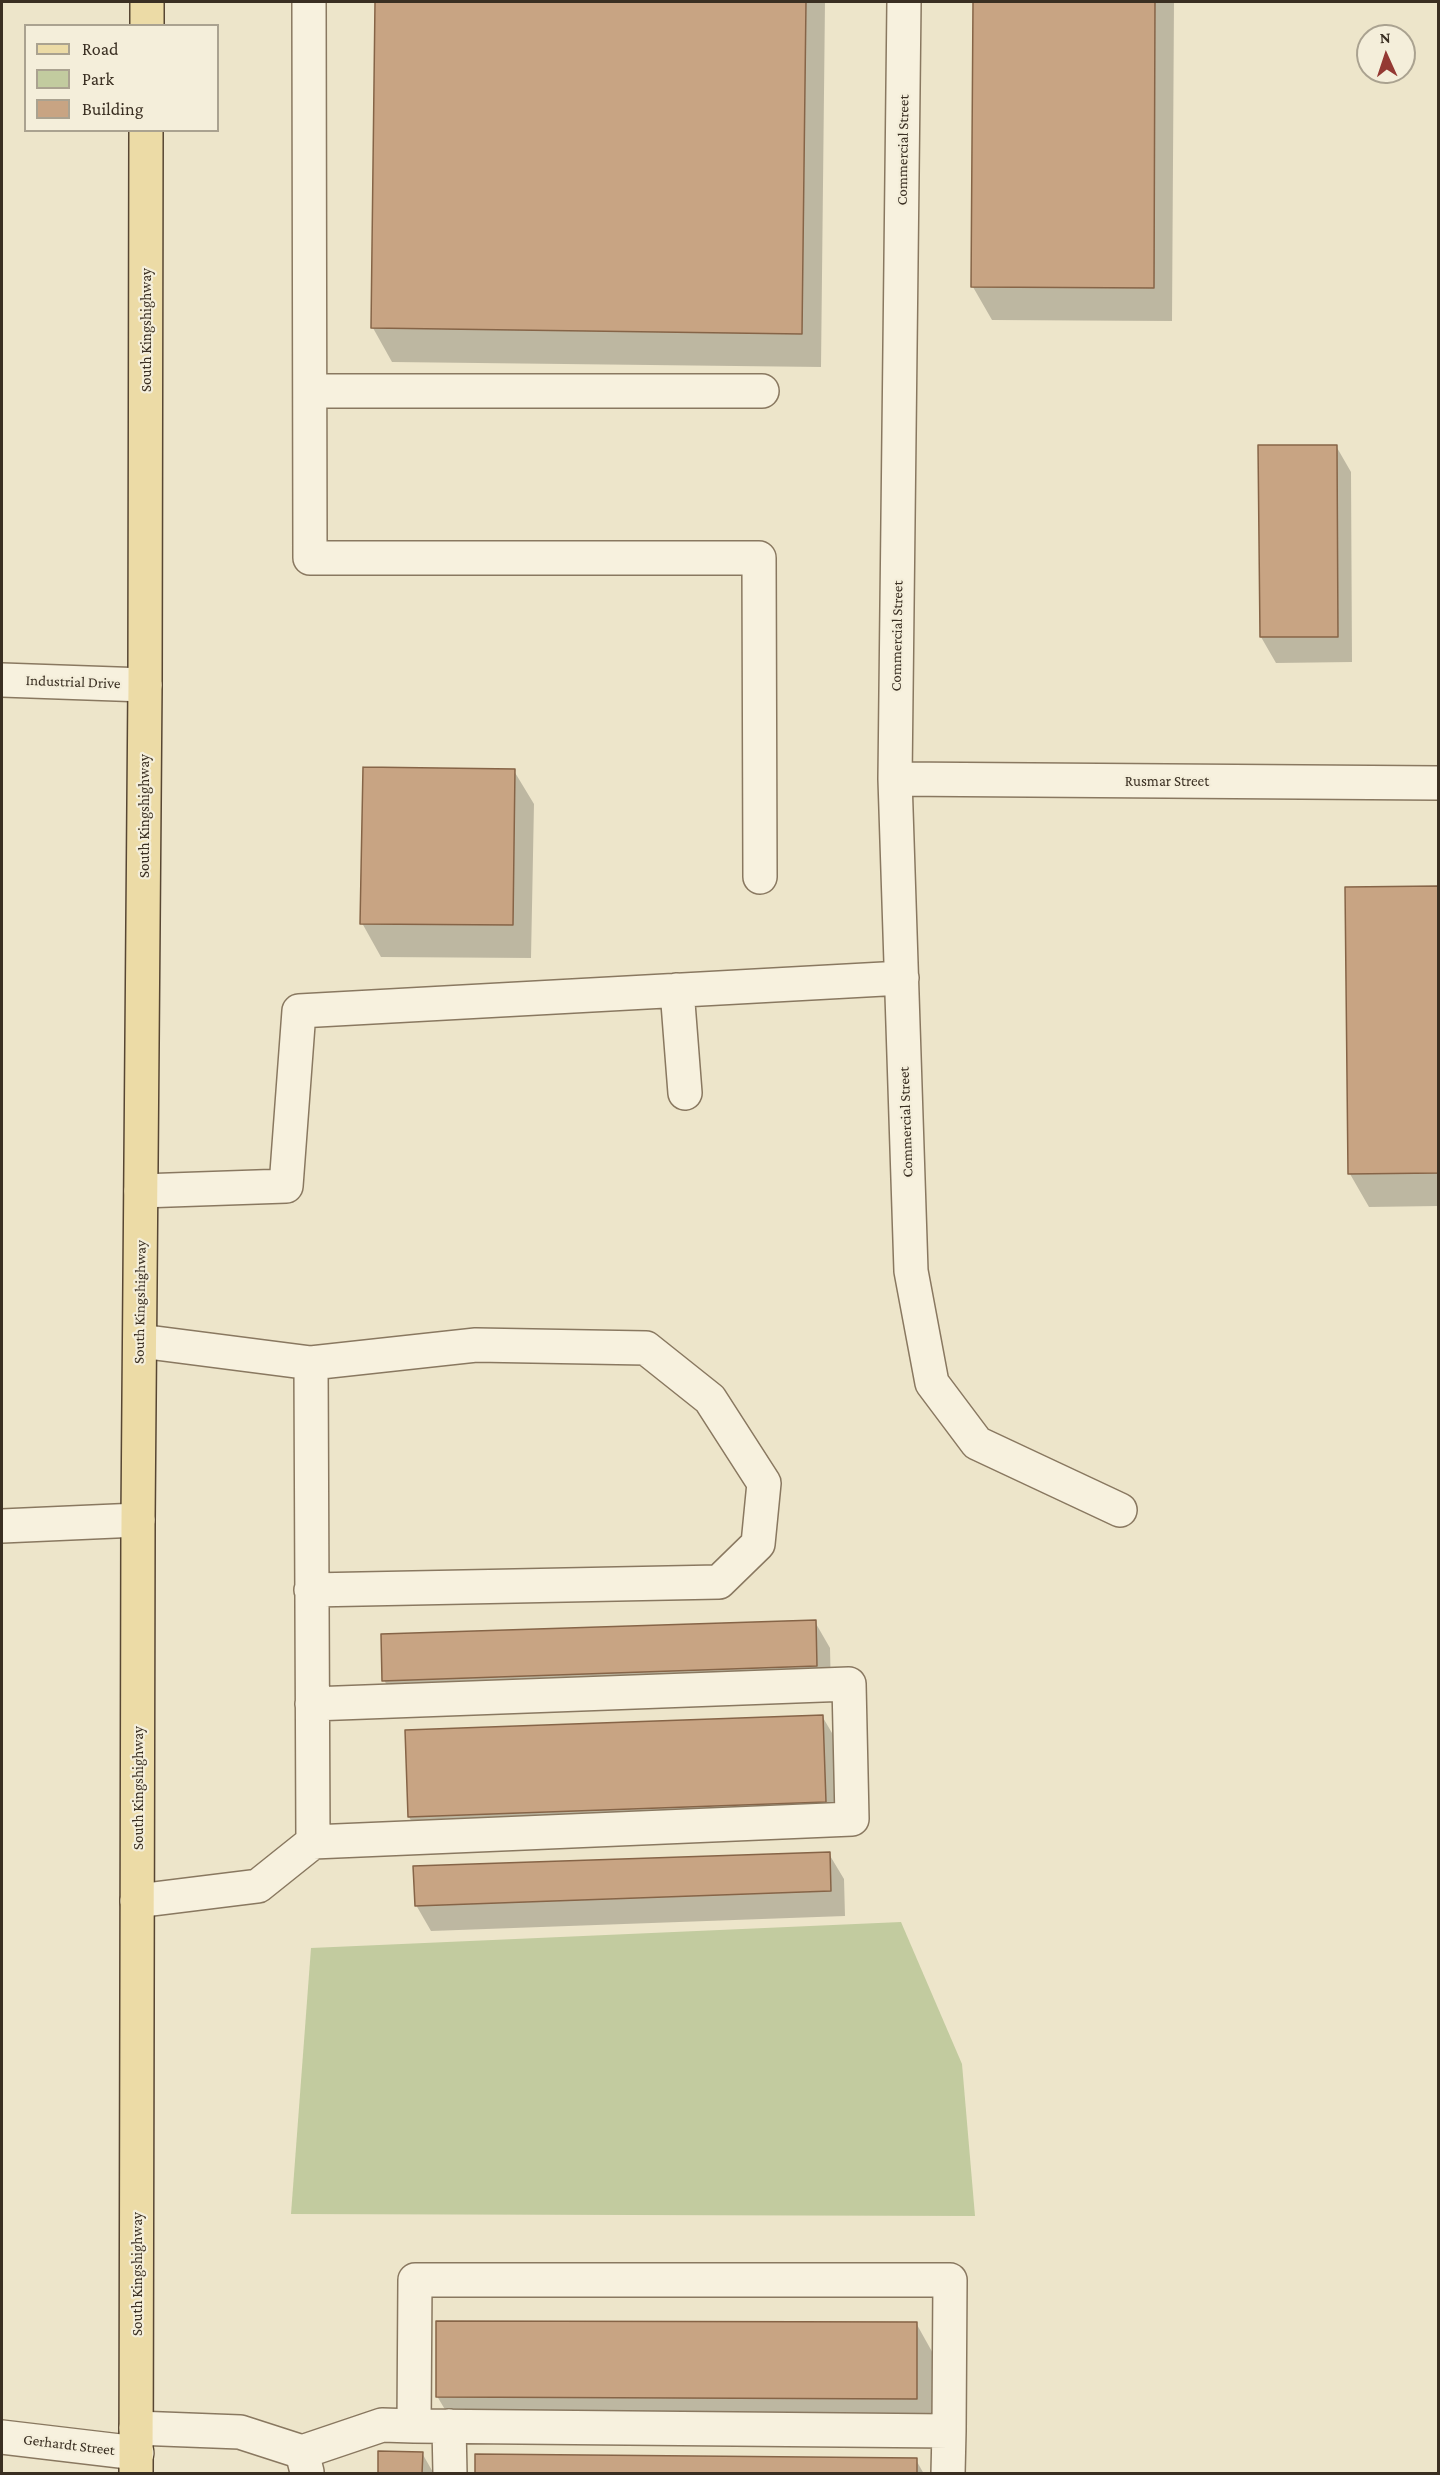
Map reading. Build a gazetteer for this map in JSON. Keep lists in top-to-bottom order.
{
  "streets": {
    "main road": ["South Kingshighway"],
    "street": [
      "Commercial Street",
      "Industrial Drive",
      "Rusmar Street",
      "Gerhardt Street"
    ]
  },
  "crossings": [
    ["Commercial Street", "Rusmar Street"],
    ["South Kingshighway", "Industrial Drive"],
    ["South Kingshighway", "Gerhardt Street"]
  ],
  "legend": ["Road", "Park", "Building"],
  "north": "top"
}
